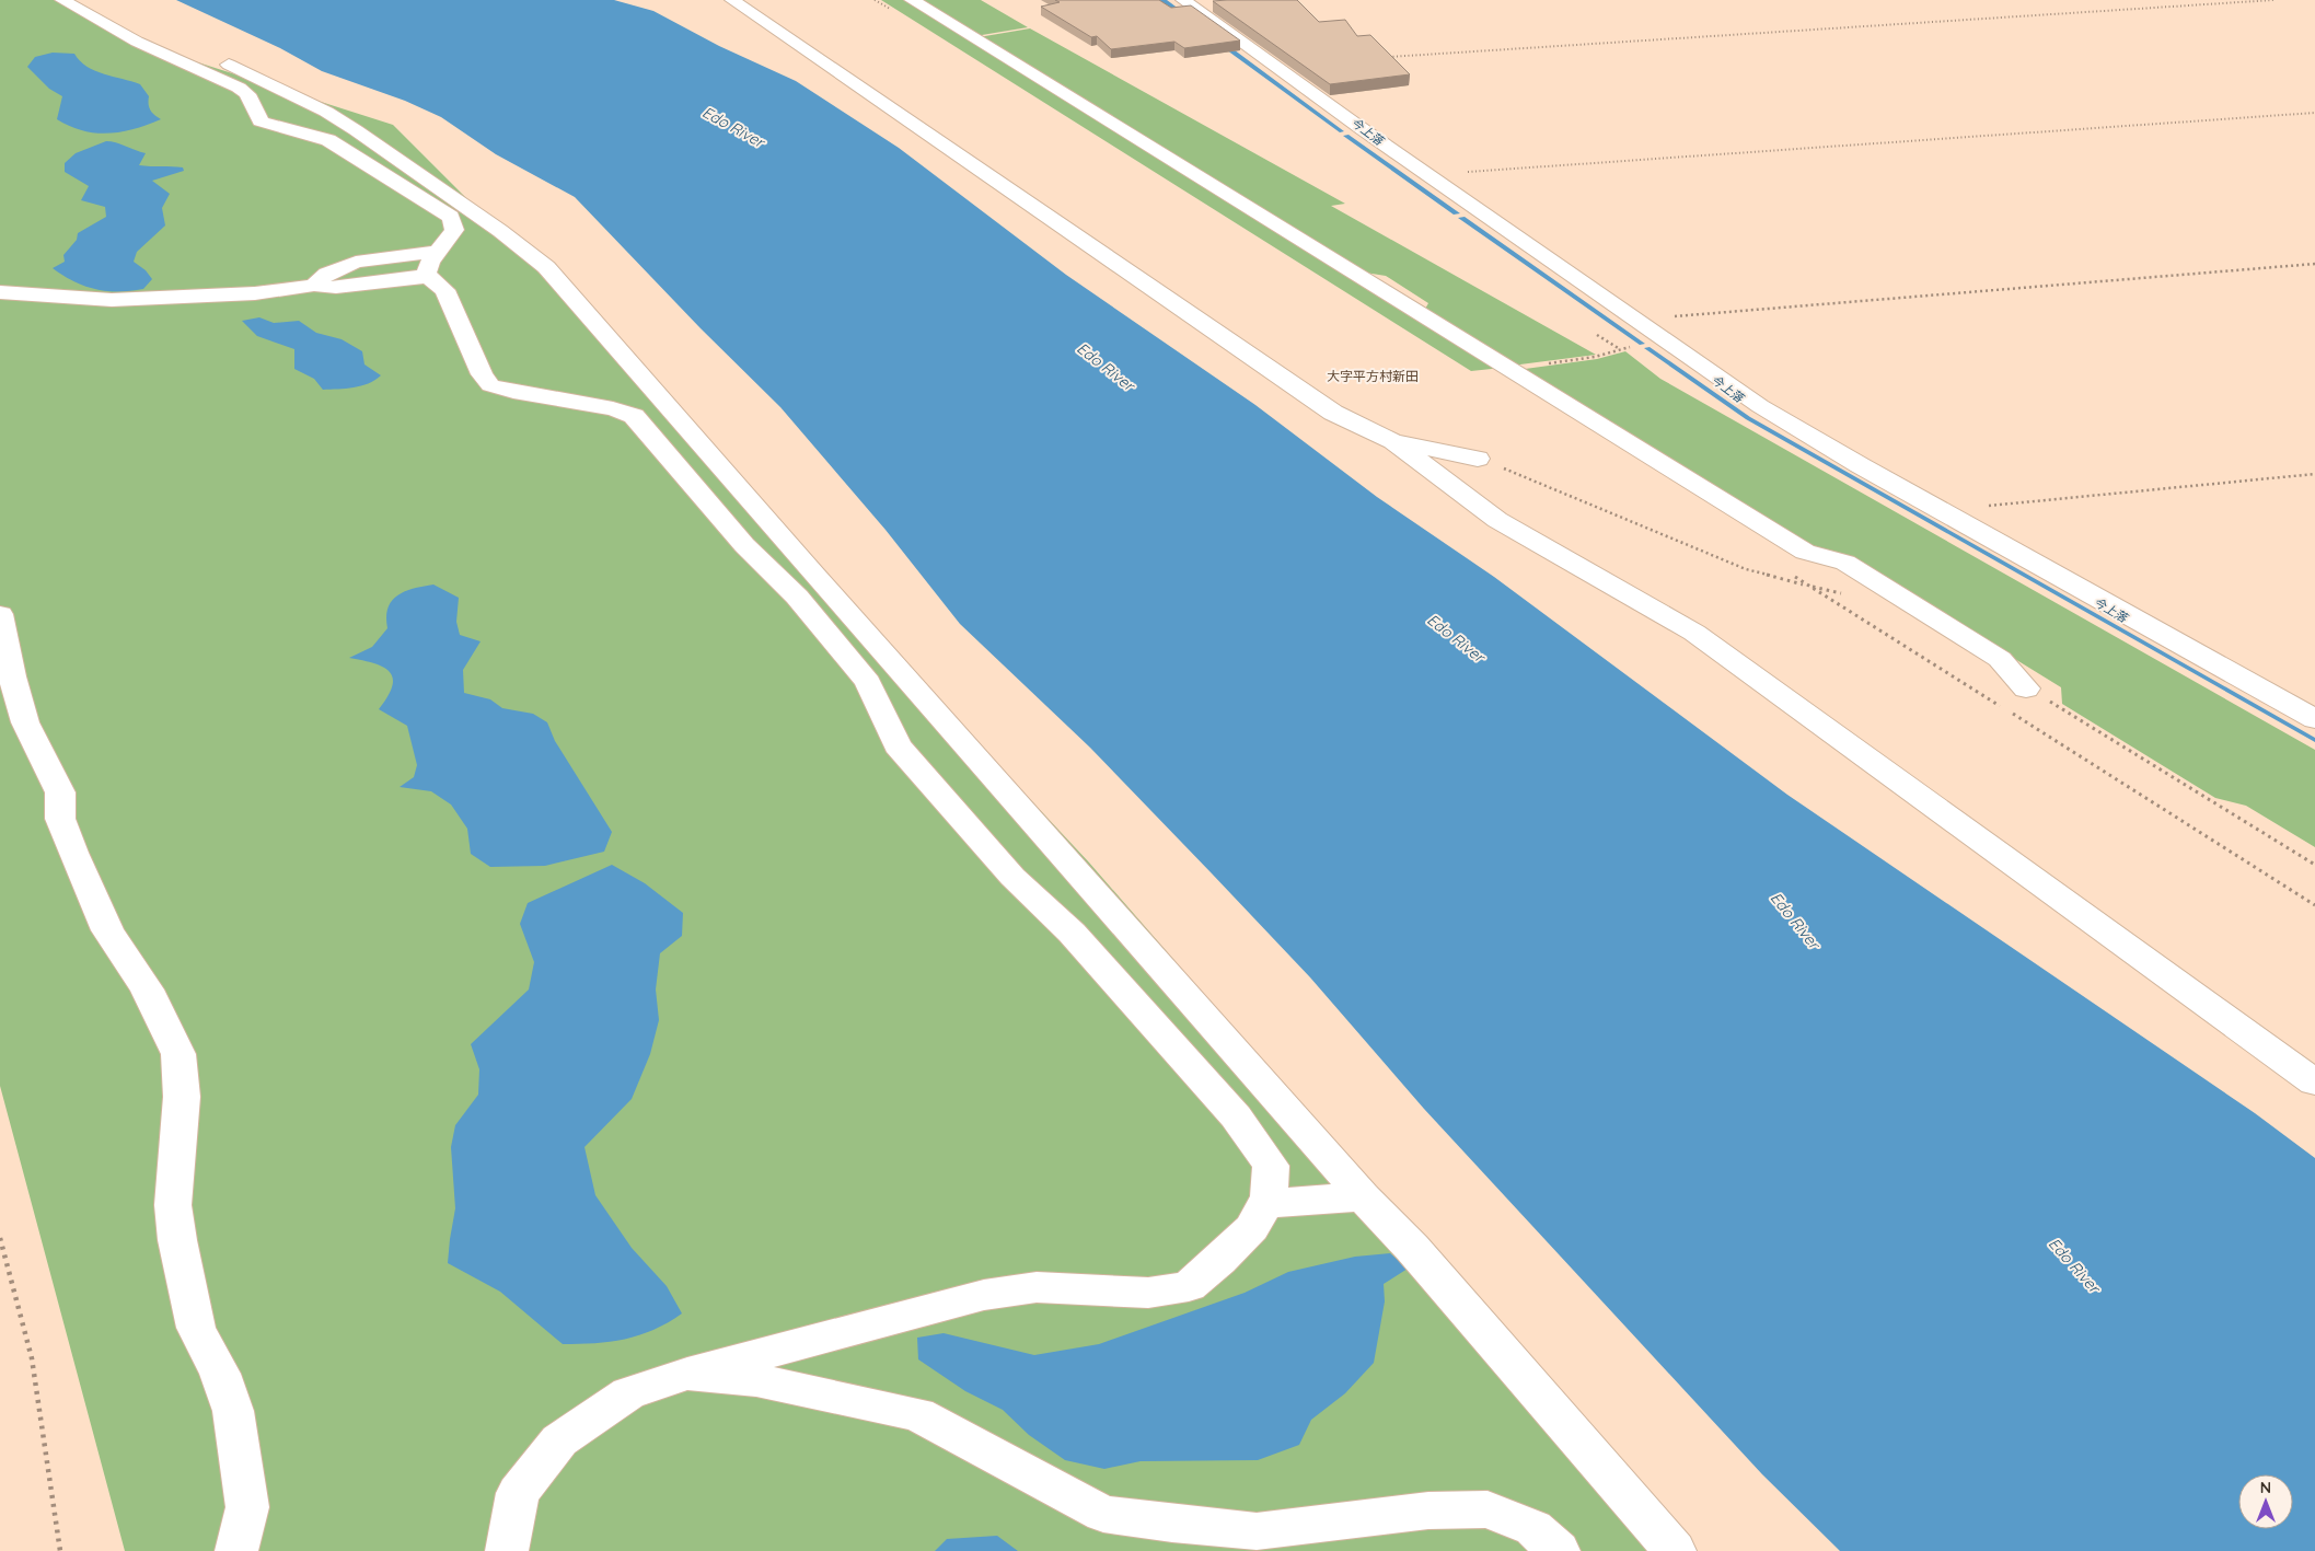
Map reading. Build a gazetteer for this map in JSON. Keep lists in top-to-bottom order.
{
  "districts": ["大字平方村新田"],
  "water": ["Edo River", "今上落"],
  "north": "top"
}
